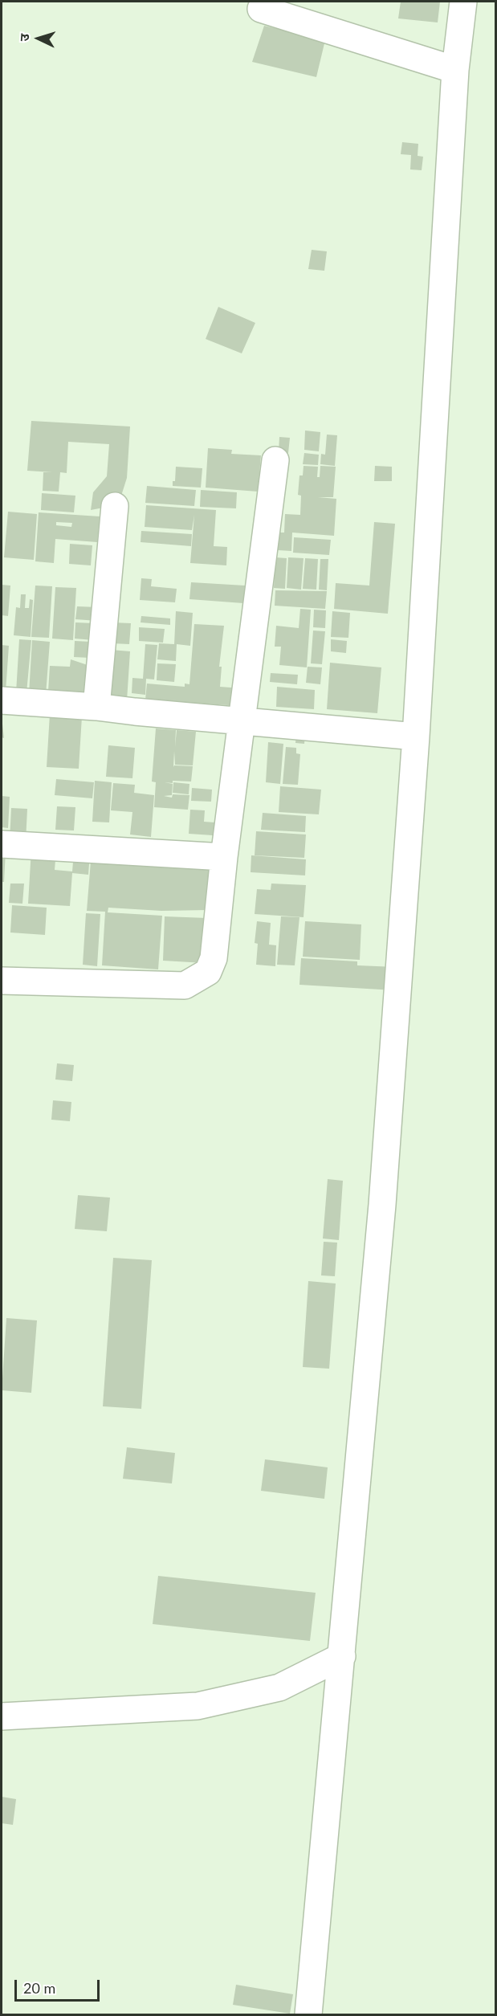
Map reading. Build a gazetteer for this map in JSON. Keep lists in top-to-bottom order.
{
  "scale_bar": "20 m",
  "north": "left"
}
